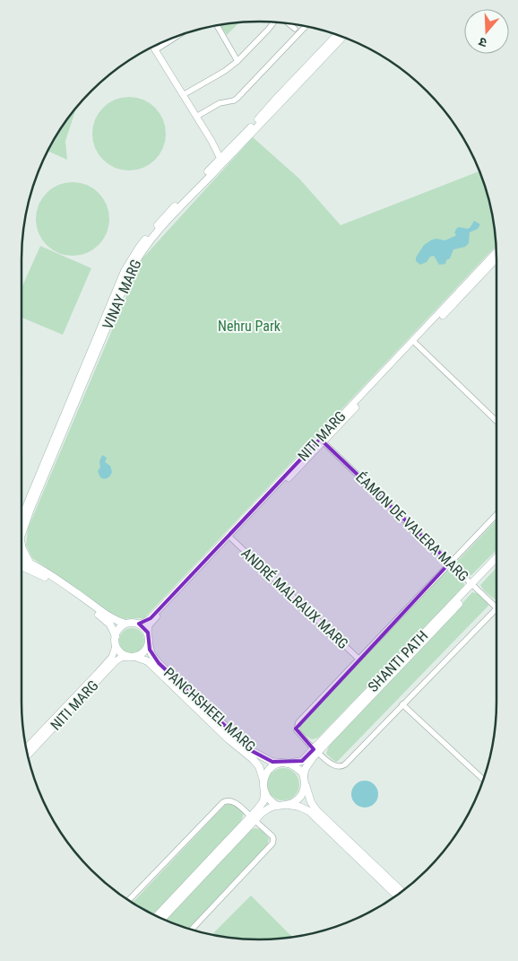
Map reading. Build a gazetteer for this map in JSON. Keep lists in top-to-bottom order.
{
  "streets": {
    "main road": ["VINAY MARG", "SHANTI PATH", "PANCHSHEEL MARG"],
    "street": ["NITI MARG", "ÉAMON DE VALERA MARG", "ANDRÉ MALRAUX MARG"]
  },
  "crossings": [
    ["NITI MARG", "ÉAMON DE VALERA MARG"],
    ["NITI MARG", "ANDRÉ MALRAUX MARG"],
    ["NITI MARG", "PANCHSHEEL MARG"],
    ["ÉAMON DE VALERA MARG", "SHANTI PATH"],
    ["SHANTI PATH", "PANCHSHEEL MARG"]
  ],
  "parks": ["Nehru Park"],
  "north": "bottom"
}
